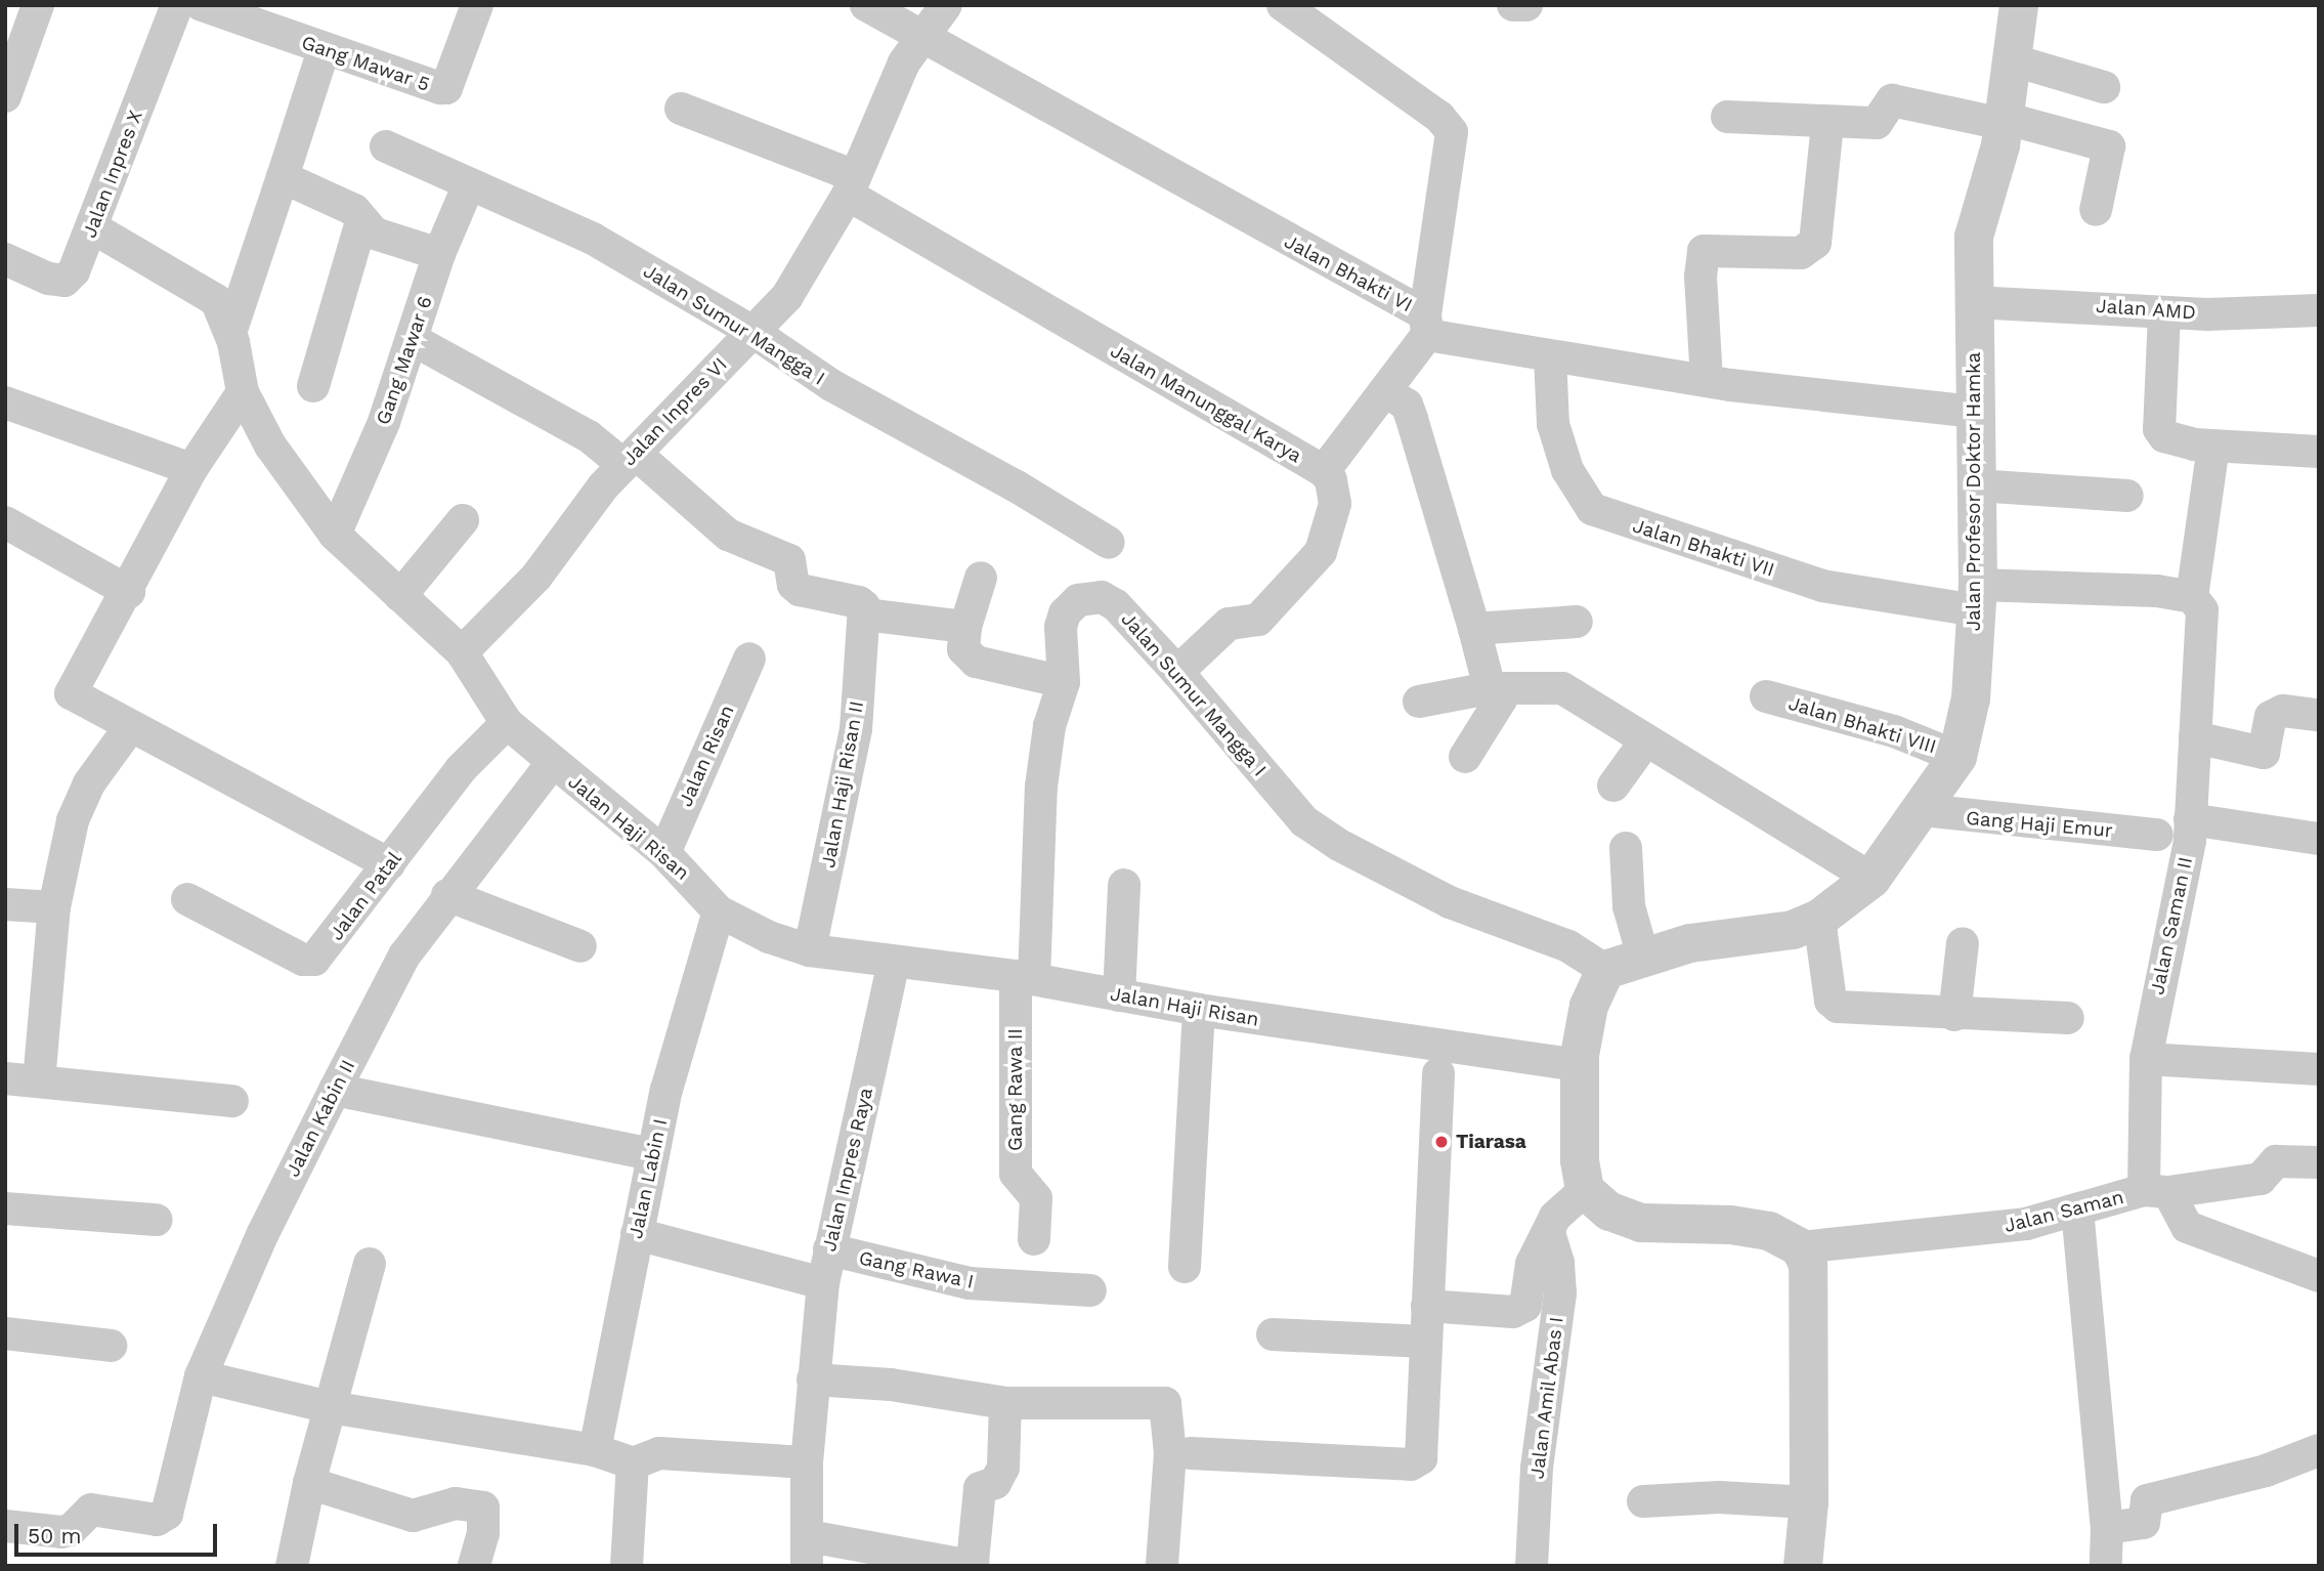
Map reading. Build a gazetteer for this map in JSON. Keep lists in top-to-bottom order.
{
  "streets": {
    "street": [
      "Gang Mawar 5",
      "Jalan Inpres X",
      "Jalan Bhakti VI",
      "Jalan AMD",
      "Jalan Sumur Mangga I",
      "Gang Mawar 6",
      "Jalan Manunggal Karya",
      "Jalan Inpres VI",
      "Jalan Profesor Doktor Hamka",
      "Jalan Bhakti VII",
      "Jalan Bhakti VIII",
      "Jalan Risan",
      "Jalan Haji Risan II",
      "Gang Haji Emur",
      "Jalan Haji Risan",
      "Jalan Patal",
      "Jalan Saman II",
      "Gang Rawa II",
      "Jalan Kabin II",
      "Jalan Inpres Raya",
      "Jalan Labin I",
      "Jalan Saman",
      "Gang Rawa I",
      "Jalan Amil Abas I"
    ]
  },
  "crossings": [
    ["Jalan Inpres X", "Jalan Haji Risan"],
    ["Jalan Bhakti VI", "Jalan Inpres VI"],
    ["Jalan Bhakti VI", "Jalan Profesor Doktor Hamka"],
    ["Jalan Bhakti VI", "Jalan Bhakti VII"],
    ["Jalan AMD", "Jalan Profesor Doktor Hamka"],
    ["Jalan Sumur Mangga I", "Gang Mawar 6"],
    ["Jalan Sumur Mangga I", "Jalan Manunggal Karya"],
    ["Jalan Sumur Mangga I", "Jalan Inpres VI"],
    ["Jalan Sumur Mangga I", "Jalan Profesor Doktor Hamka"],
    ["Jalan Sumur Mangga I", "Jalan Haji Risan"],
    ["Jalan Sumur Mangga I", "Gang Rawa II"],
    ["Gang Mawar 6", "Jalan Haji Risan"],
    ["Jalan Manunggal Karya", "Jalan Inpres VI"],
    ["Jalan Inpres VI", "Jalan Haji Risan"],
    ["Jalan Profesor Doktor Hamka", "Jalan Bhakti VII"],
    ["Jalan Profesor Doktor Hamka", "Jalan Bhakti VIII"],
    ["Jalan Profesor Doktor Hamka", "Gang Haji Emur"],
    ["Jalan Bhakti VII", "Jalan Saman II"],
    ["Jalan Risan", "Jalan Haji Risan"],
    ["Jalan Haji Risan II", "Jalan Haji Risan"],
    ["Jalan Haji Risan", "Jalan Patal"],
    ["Jalan Haji Risan", "Gang Rawa II"],
    ["Jalan Haji Risan", "Jalan Kabin II"],
    ["Jalan Haji Risan", "Jalan Inpres Raya"],
    ["Jalan Haji Risan", "Jalan Labin I"],
    ["Jalan Saman II", "Jalan Saman"],
    ["Jalan Inpres Raya", "Gang Rawa I"]
  ],
  "places": ["Tiarasa"],
  "scale_bar": "50 m"
}
